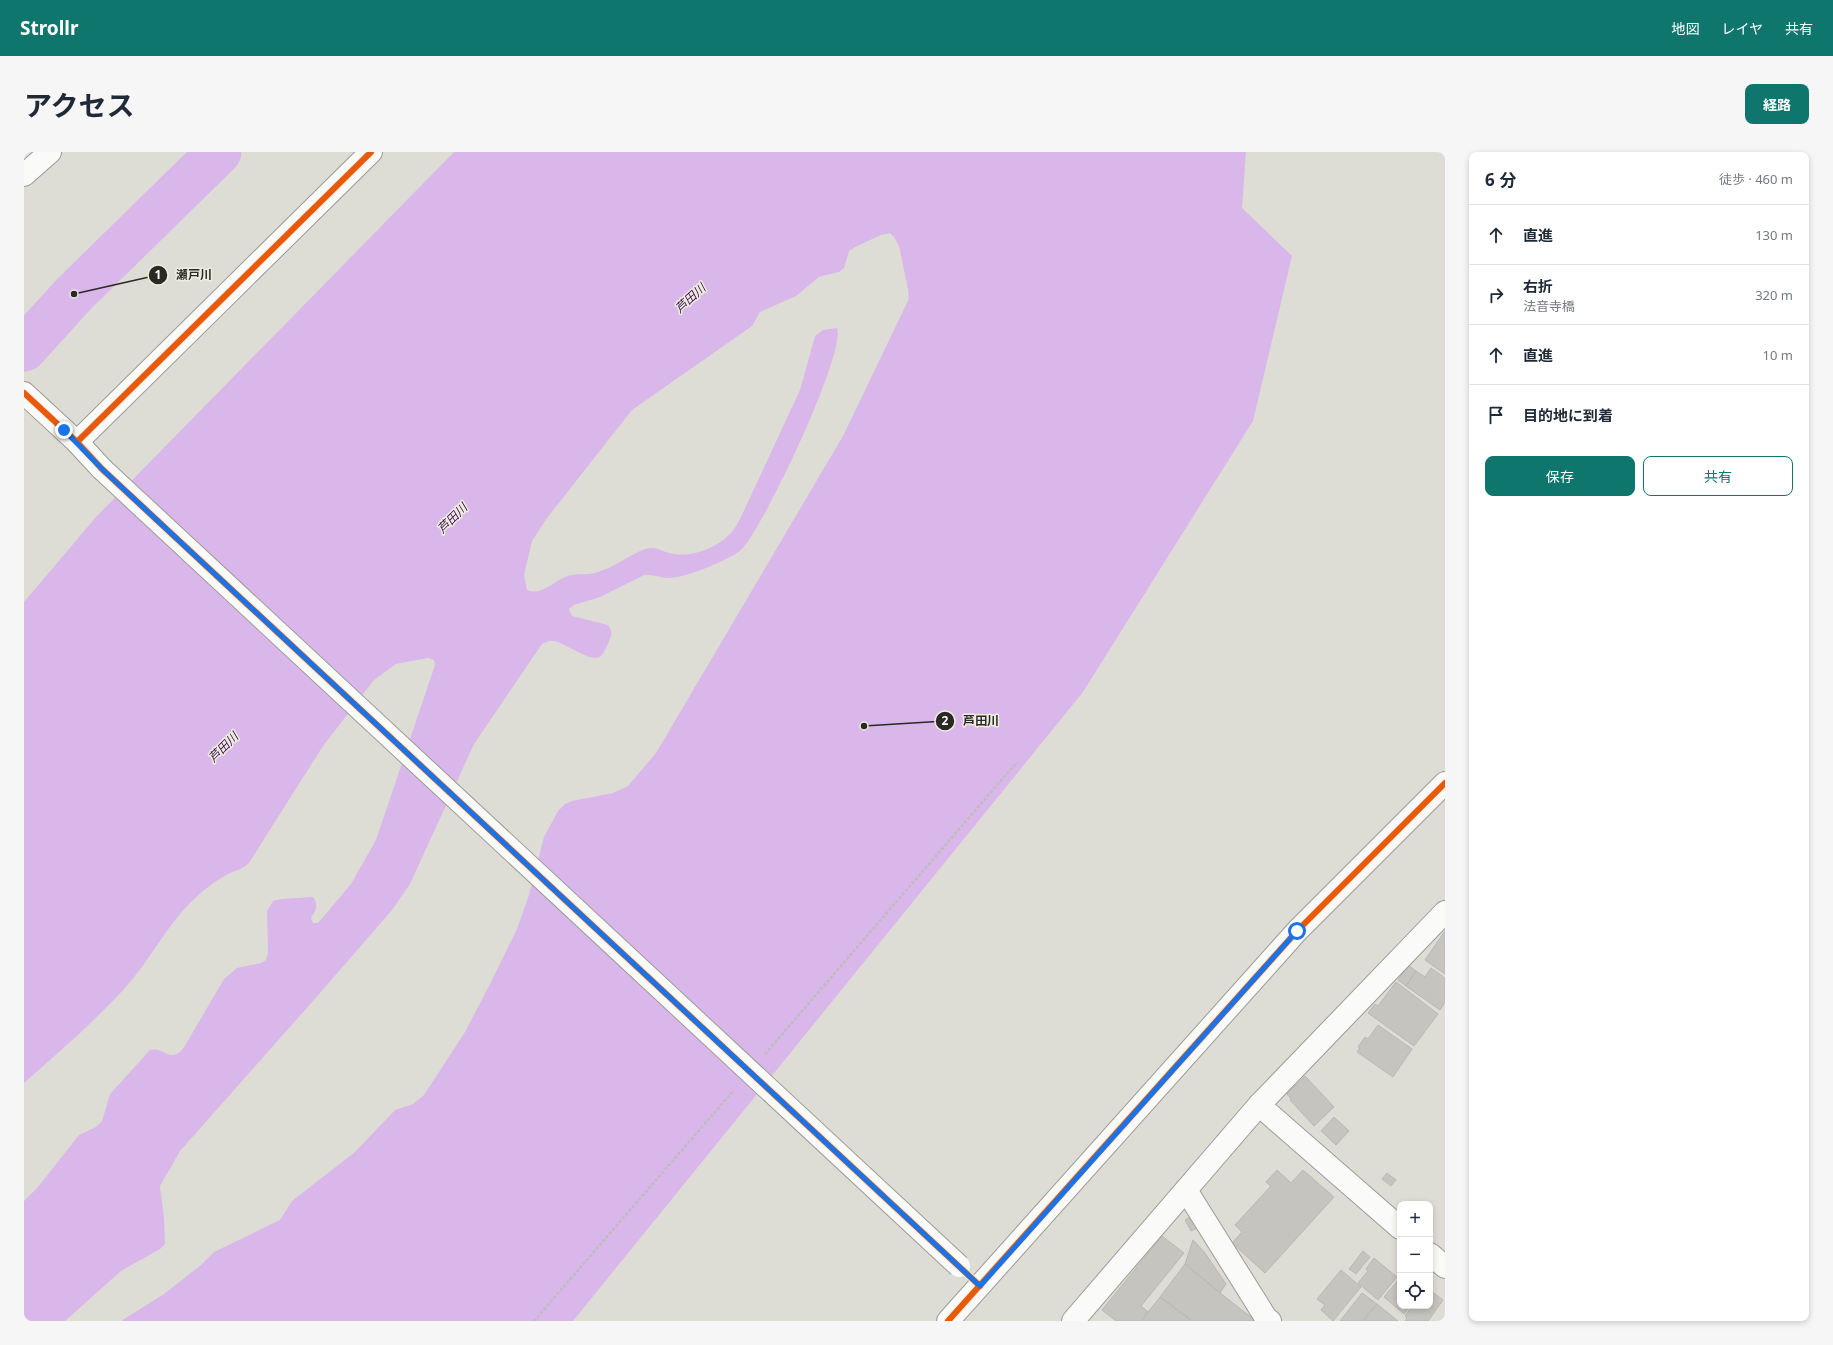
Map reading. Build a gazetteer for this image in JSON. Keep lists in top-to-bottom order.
{
  "water": ["芦田川"],
  "places": ["瀬戸川", "芦田川"],
  "page": {
    "header": "Strollr",
    "nav": ["地図", "レイヤ", "共有"],
    "title": "アクセス",
    "buttons": [
      "経路",
      ["保存", "共有"]
    ],
    "heading": ["6 分", "徒歩 · 460 m"],
    "list": [
      ["直進", "130 m"],
      ["右折", "法音寺橋", "320 m"],
      ["直進", "10 m"],
      "目的地に到着"
    ],
    "map_buttons": ["+", "−"]
  }
}
